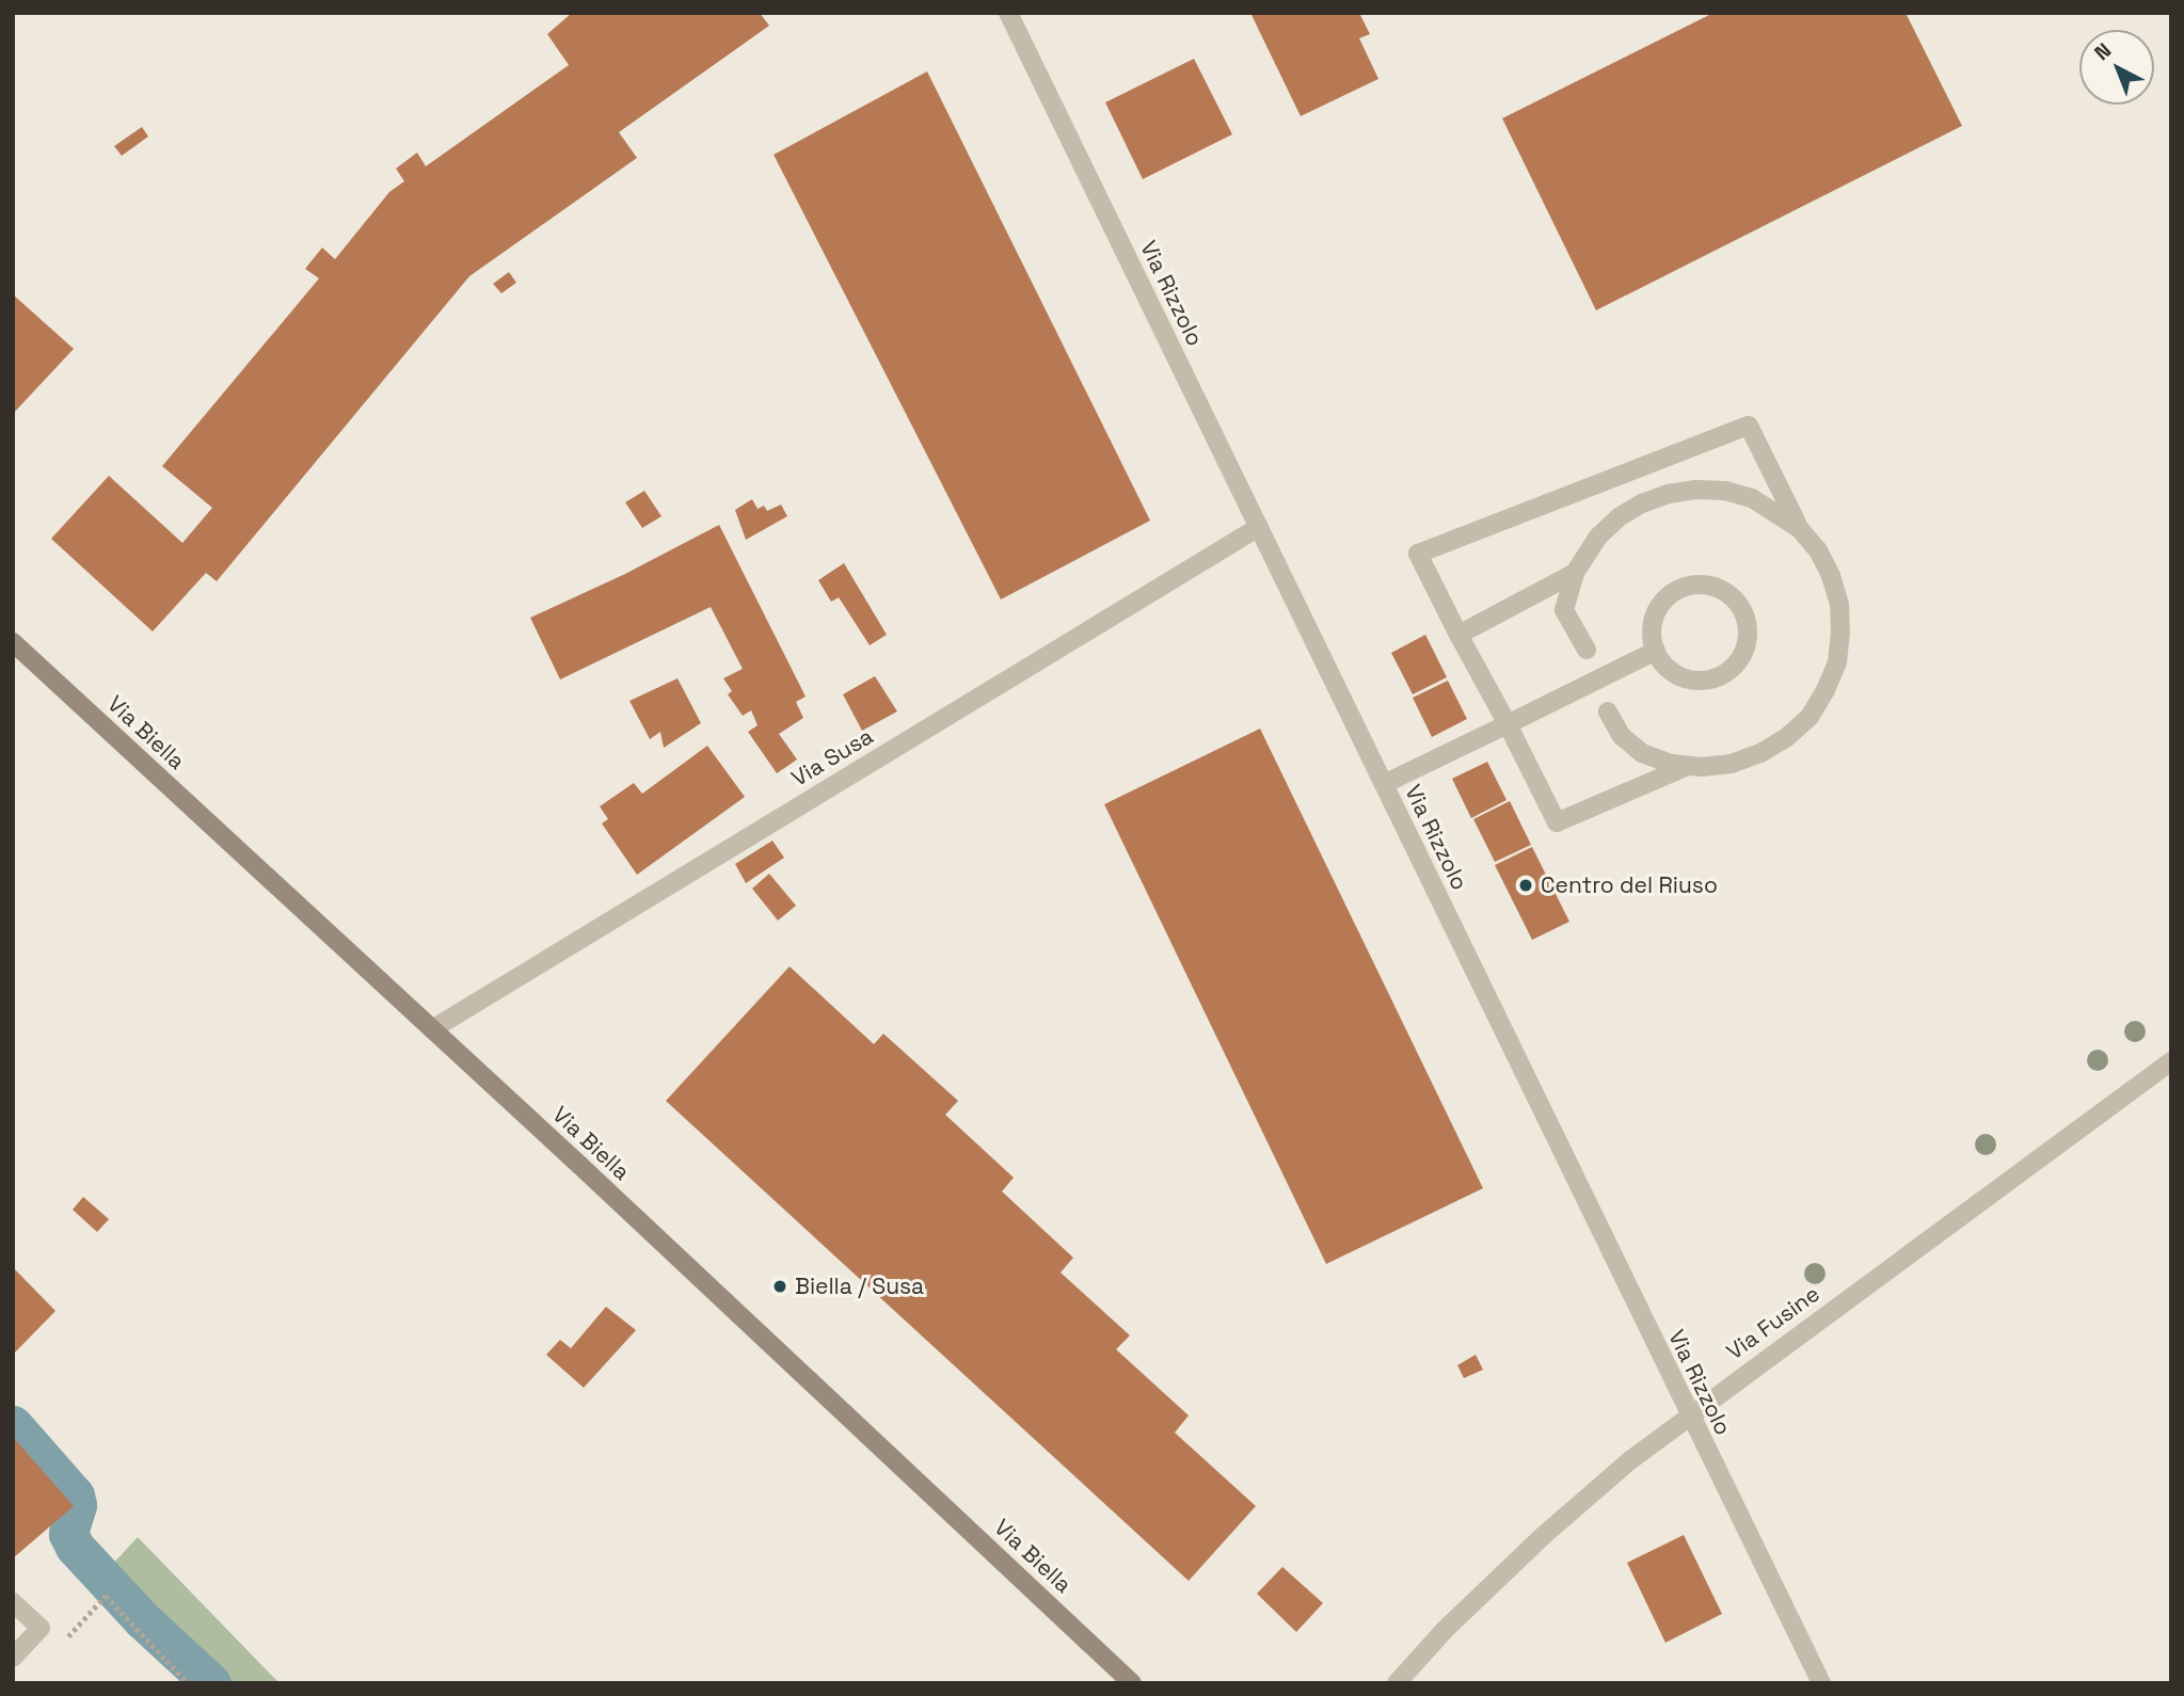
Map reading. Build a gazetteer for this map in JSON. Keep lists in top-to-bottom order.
{
  "streets": {
    "main road": ["Via Biella"],
    "street": ["Via Rizzolo", "Via Susa", "Via Fusine"]
  },
  "crossings": [
    ["Via Rizzolo", "Via Susa"],
    ["Via Rizzolo", "Via Fusine"],
    ["Via Biella", "Via Susa"]
  ],
  "places": ["Centro del Riuso", "Biella / Susa"],
  "north": "top left"
}
